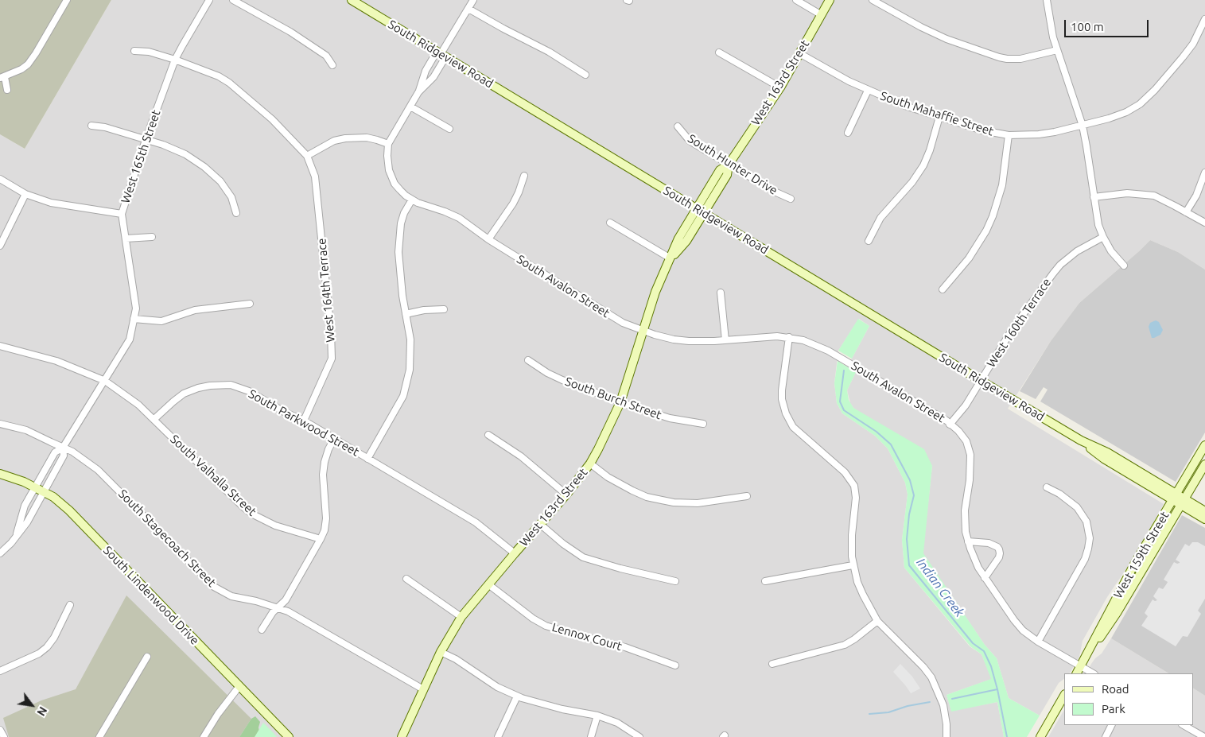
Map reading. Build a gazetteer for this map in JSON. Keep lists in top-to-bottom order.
{
  "streets": {
    "main road": [
      "South Ridgeview Road",
      "West 163rd Street",
      "West 159th Street",
      "South Lindenwood Drive"
    ],
    "street": [
      "South Mahaffie Street",
      "West 165th Street",
      "South Hunter Drive",
      "South Avalon Street",
      "West 164th Terrace",
      "West 160th Terrace",
      "South Burch Street",
      "South Parkwood Street",
      "South Valhalla Street",
      "South Stagecoach Street",
      "Lennox Court"
    ]
  },
  "crossings": [
    ["South Ridgeview Road", "West 163rd Street"],
    ["South Ridgeview Road", "West 160th Terrace"],
    ["South Ridgeview Road", "West 159th Street"],
    ["West 163rd Street", "South Mahaffie Street"],
    ["West 163rd Street", "South Hunter Drive"],
    ["West 163rd Street", "South Avalon Street"],
    ["West 163rd Street", "South Burch Street"],
    ["West 163rd Street", "South Parkwood Street"],
    ["West 163rd Street", "South Stagecoach Street"],
    ["West 163rd Street", "Lennox Court"],
    ["West 165th Street", "South Stagecoach Street"],
    ["West 165th Street", "South Lindenwood Drive"],
    ["South Avalon Street", "West 160th Terrace"],
    ["South Avalon Street", "West 159th Street"],
    ["West 164th Terrace", "South Parkwood Street"],
    ["South Parkwood Street", "South Valhalla Street"]
  ],
  "water": ["Indian Creek"],
  "legend": ["Road", "Park"],
  "scale_bar": "100 m",
  "north": "bottom right"
}
